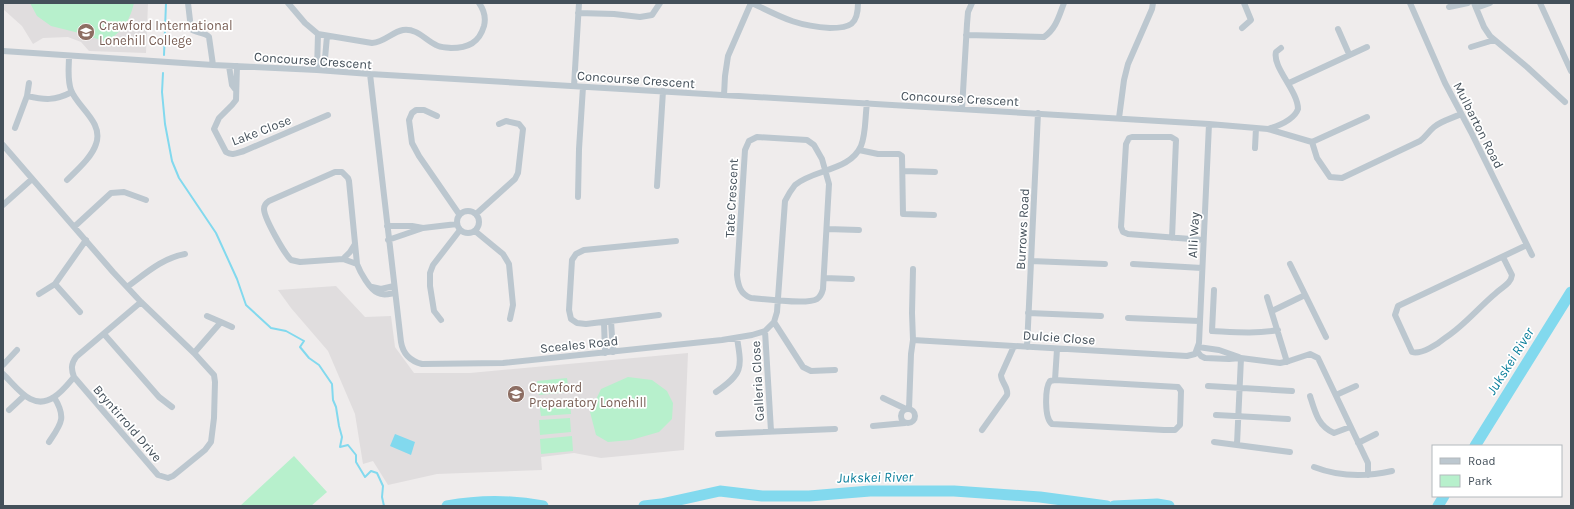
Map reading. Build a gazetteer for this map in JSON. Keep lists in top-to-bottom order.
{
  "streets": {
    "street": [
      "Concourse Crescent",
      "Mulbarton Road",
      "Lake Close",
      "Tate Crescent",
      "Burrows Road",
      "Alli Way",
      "Dulcie Close",
      "Sceales Road",
      "Galleria Close",
      "Bryntirrold Drive"
    ]
  },
  "crossings": [
    ["Concourse Crescent", "Lake Close"],
    ["Concourse Crescent", "Burrows Road"],
    ["Concourse Crescent", "Alli Way"],
    ["Concourse Crescent", "Sceales Road"],
    ["Burrows Road", "Dulcie Close"],
    ["Alli Way", "Dulcie Close"],
    ["Sceales Road", "Galleria Close"]
  ],
  "water": ["Jukskei River"],
  "places": {
    "school or university": ["Crawford International Lonehill College", "Crawford Preparatory Lonehill"]
  },
  "legend": ["Road", "Park"]
}
